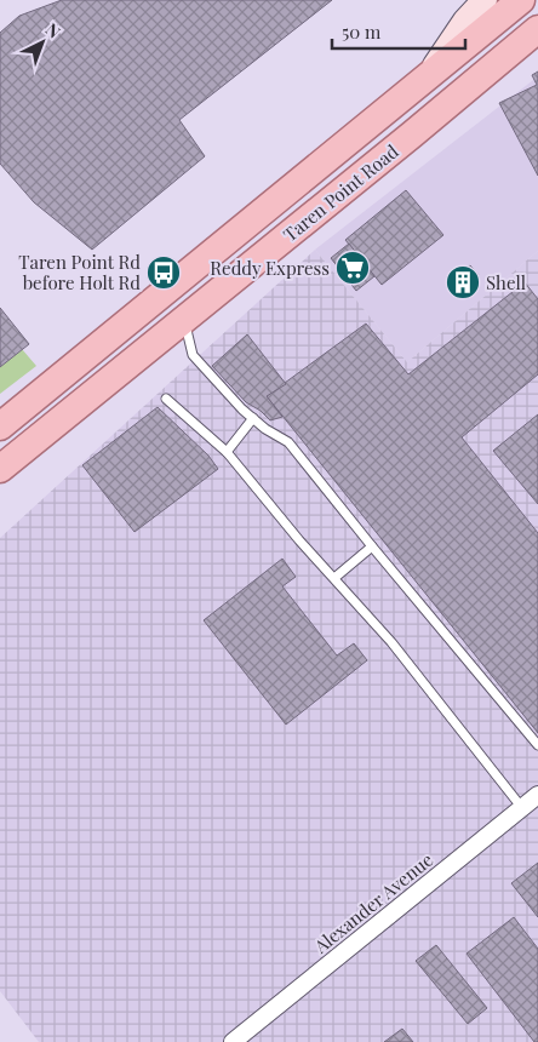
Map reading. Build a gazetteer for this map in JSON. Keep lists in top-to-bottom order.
{
  "streets": {
    "main road": ["Taren Point Road"],
    "street": ["Alexander Avenue"]
  },
  "places": {
    "supermarket": ["Reddy Express"],
    "bus stop": ["Taren Point Rd before Holt Rd"],
    "building": ["Shell"]
  },
  "scale_bar": "50 m",
  "north": "top right"
}
